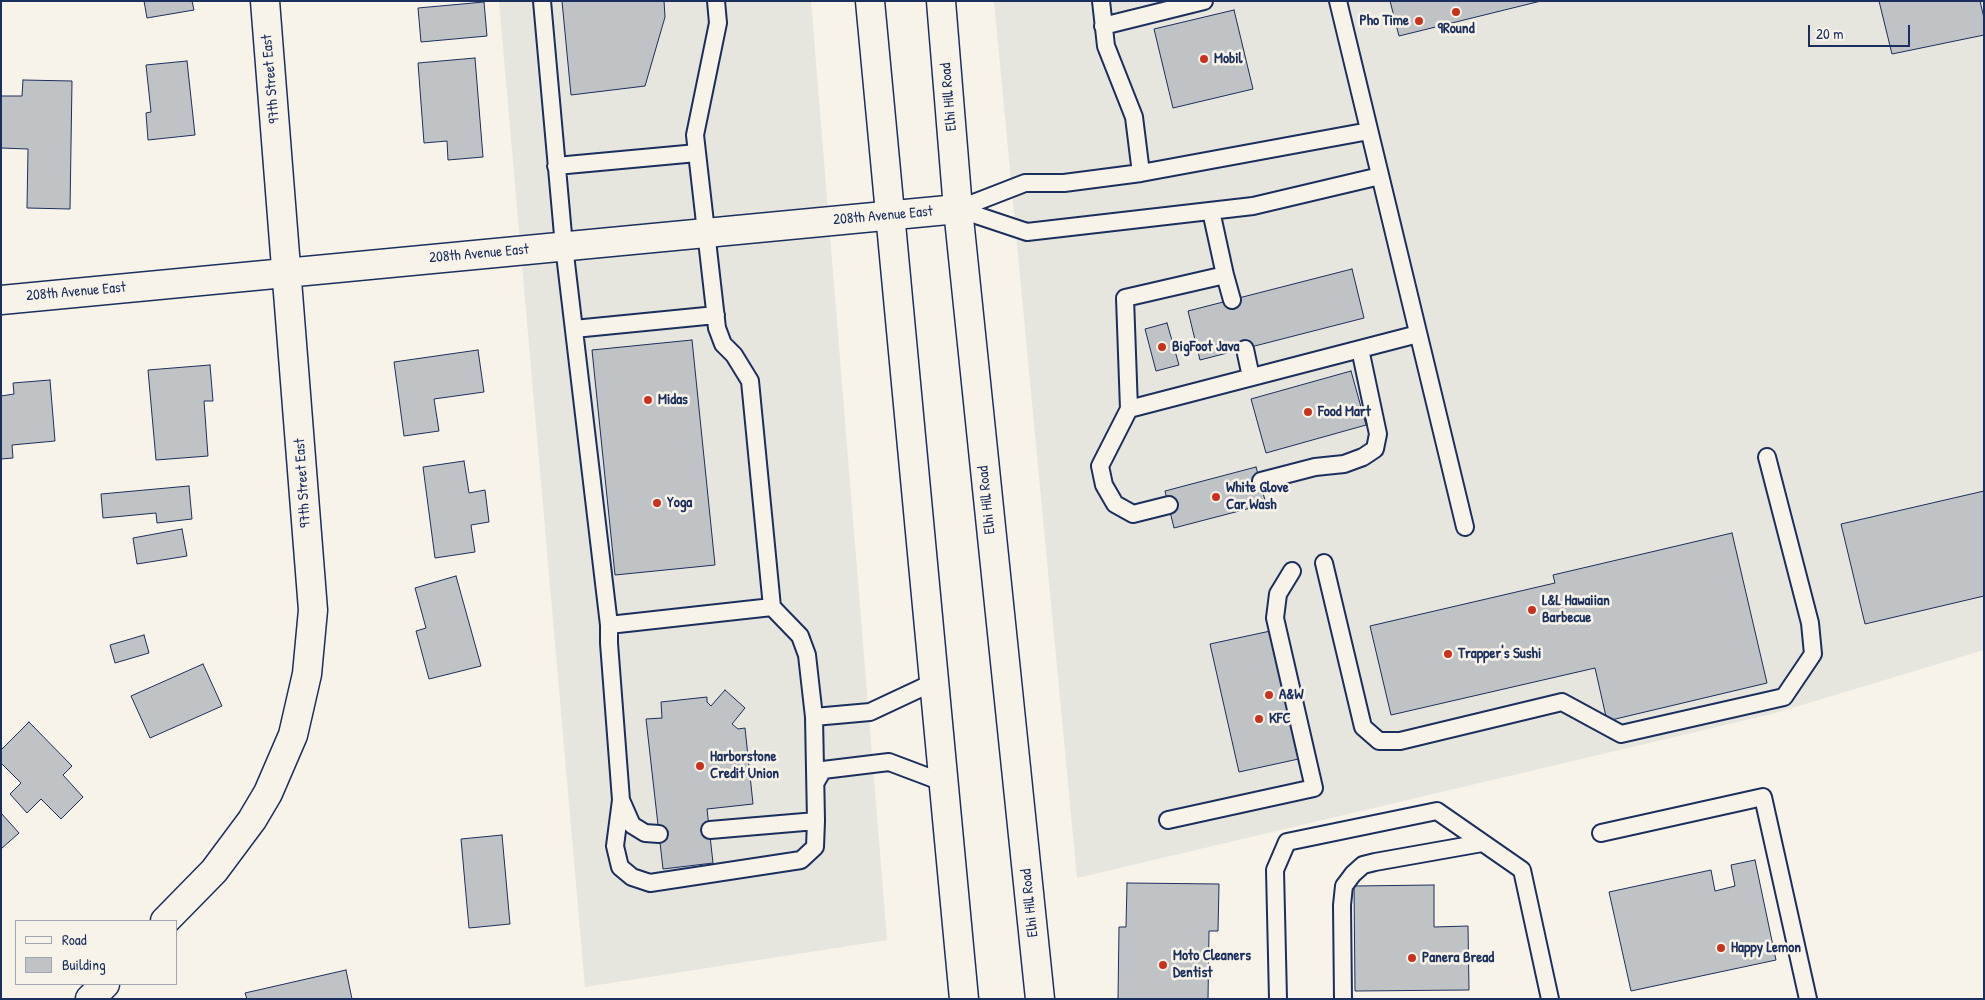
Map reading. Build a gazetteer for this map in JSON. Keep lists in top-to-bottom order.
{
  "streets": {
    "main road": ["97th Street East", "Elhi Hill Road", "208th Avenue East"]
  },
  "crossings": [
    ["97th Street East", "208th Avenue East"],
    ["Elhi Hill Road", "208th Avenue East"]
  ],
  "places": [
    "9Round",
    "Pho Time",
    "Mobil",
    "BigFoot Java",
    "Midas",
    "Food Mart",
    "White Glove Car Wash",
    "Yoga",
    "L&L Hawaiian Barbecue",
    "Trapper's Sushi",
    "A&W",
    "KFC",
    "Harborstone Credit Union",
    "Happy Lemon",
    "Panera Bread",
    "Moto Cleaners Dentist"
  ],
  "legend": ["Road", "Building"],
  "scale_bar": "20 m"
}
